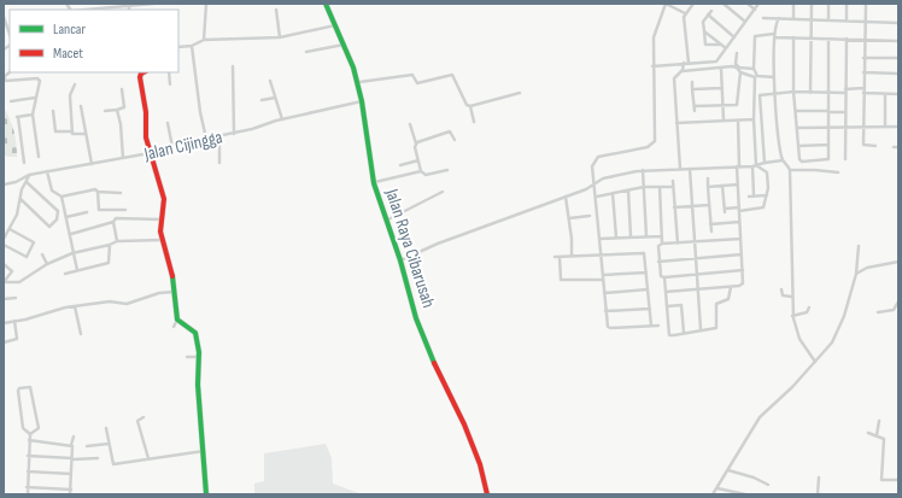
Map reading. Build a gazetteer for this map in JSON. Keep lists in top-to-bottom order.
{
  "streets": {
    "main road": ["Jalan Raya Cibarusah"],
    "street": ["Jalan Cijingga"]
  },
  "crossings": [
    ["Jalan Cijingga", "Jalan Raya Cibarusah"]
  ],
  "legend": ["Lancar", "Macet"]
}
